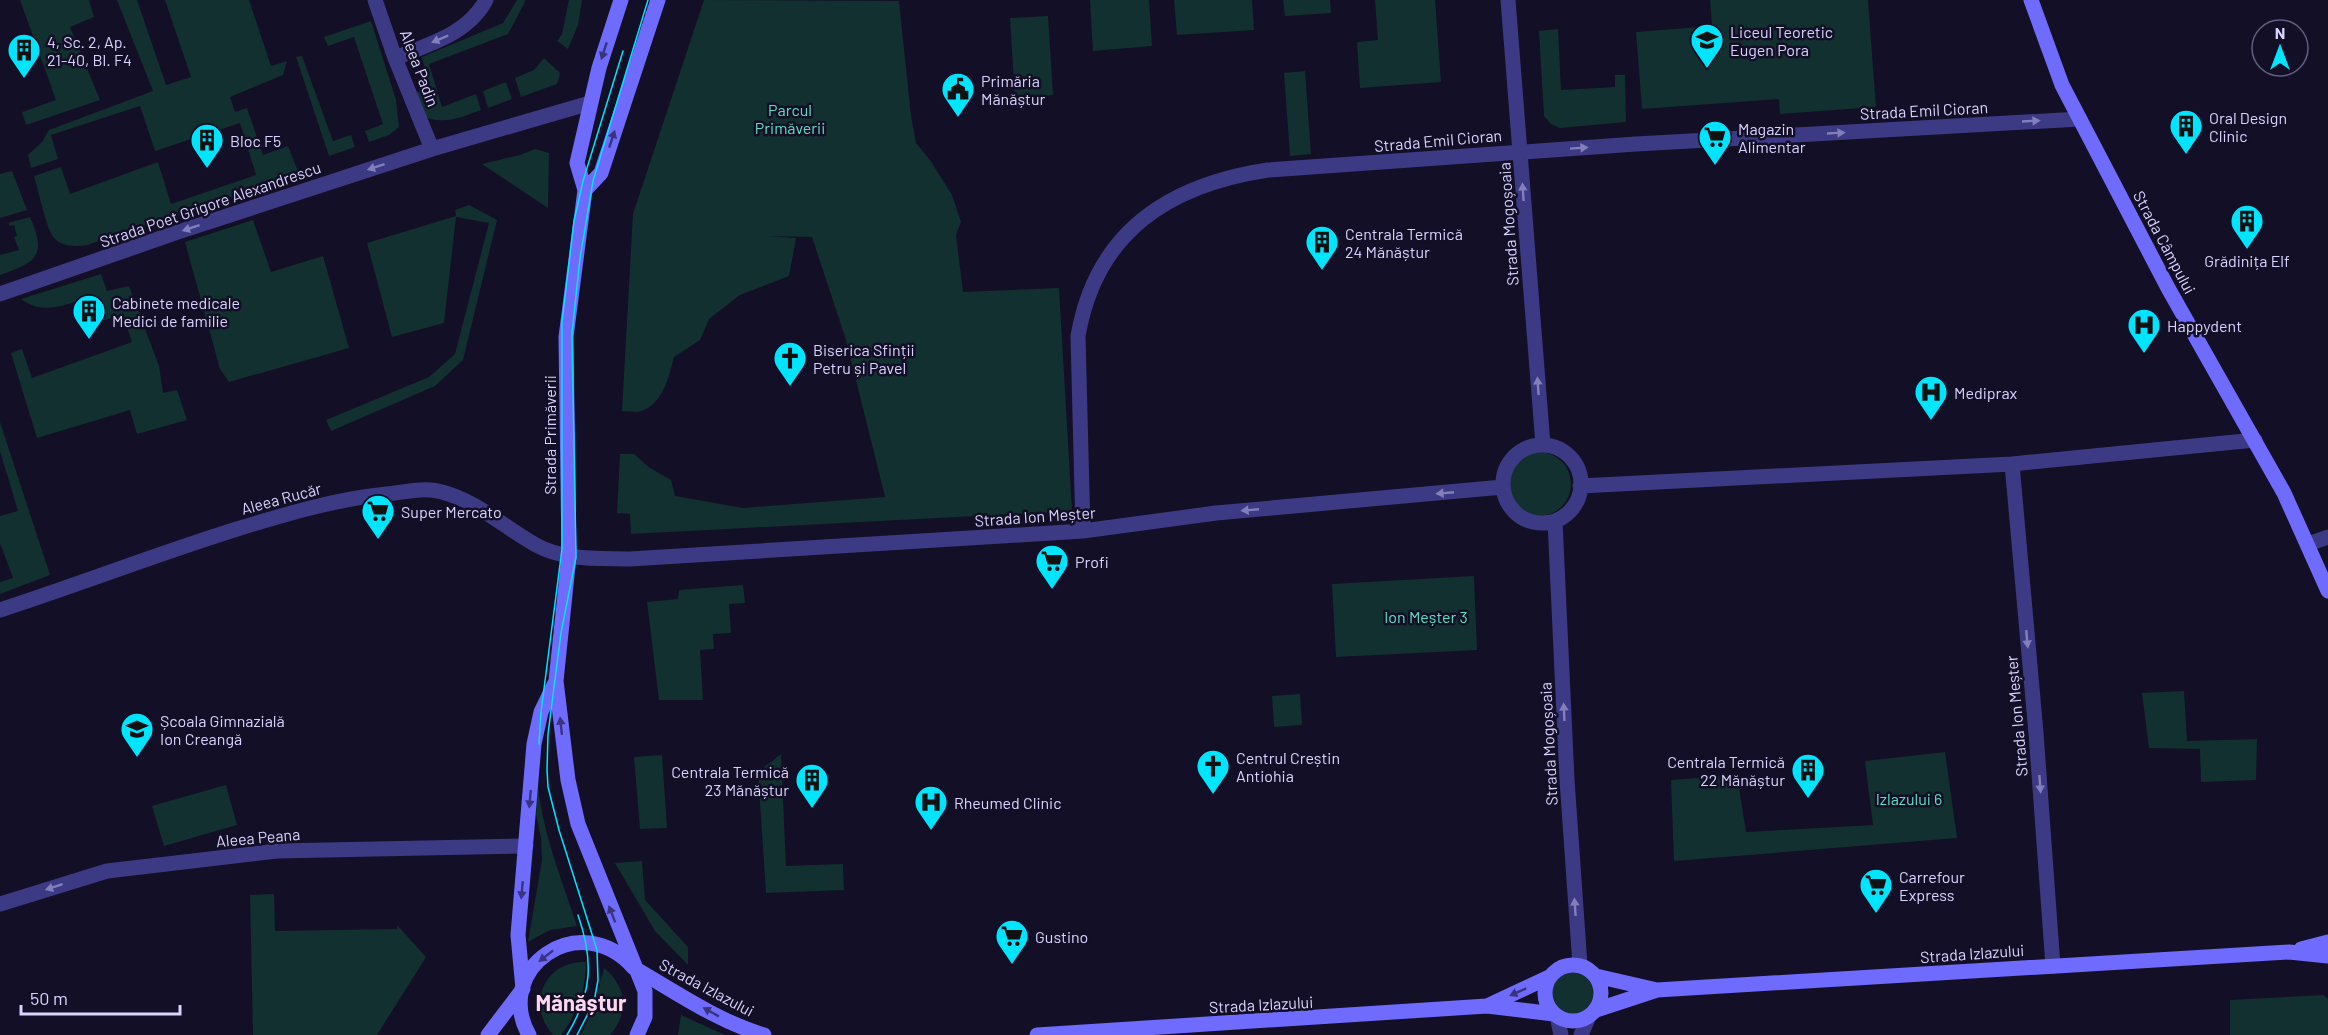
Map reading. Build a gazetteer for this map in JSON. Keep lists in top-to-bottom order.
{
  "streets": {
    "main road": ["Strada Câmpului", "Strada Primăverii", "Strada Izlazului"],
    "street": [
      "Aleea Padin",
      "Strada Emil Cioran",
      "Strada Poet Grigore Alexandrescu",
      "Strada Mogoșoaia",
      "Aleea Rucăr",
      "Strada Ion Meșter",
      "Aleea Peana"
    ]
  },
  "crossings": [
    ["Aleea Padin", "Strada Poet Grigore Alexandrescu"],
    ["Strada Emil Cioran", "Strada Mogoșoaia"],
    ["Strada Emil Cioran", "Strada Câmpului"],
    ["Strada Emil Cioran", "Strada Ion Meșter"],
    ["Strada Poet Grigore Alexandrescu", "Strada Primăverii"],
    ["Strada Mogoșoaia", "Strada Ion Meșter"],
    ["Strada Mogoșoaia", "Strada Izlazului"],
    ["Strada Primăverii", "Aleea Rucăr"],
    ["Strada Primăverii", "Strada Ion Meșter"],
    ["Strada Primăverii", "Aleea Peana"],
    ["Strada Primăverii", "Strada Izlazului"],
    ["Aleea Rucăr", "Strada Ion Meșter"],
    ["Strada Ion Meșter", "Strada Izlazului"]
  ],
  "one_way": [
    "Strada Emil Cioran",
    "Strada Poet Grigore Alexandrescu",
    "Strada Mogoșoaia",
    "Aleea Peana"
  ],
  "districts": ["Mănăștur"],
  "parks": ["Parcul Primăverii", "Ion Meșter 3", "Izlazului 6"],
  "places": {
    "school or university": ["Liceul Teoretic Eugen Pora", "Școala Gimnazială Ion Creangă"],
    "building": [
      "4, Sc. 2, Ap. 21-40, Bl. F4",
      "Oral Design Clinic",
      "Bloc F5",
      "Grădinița Elf",
      "Centrala Termică 24 Mănăștur",
      "Cabinete medicale Medici de familie",
      "Centrala Termică 22 Mănăștur",
      "Centrala Termică 23 Mănăștur"
    ],
    "public building": ["Primăria Mănăștur"],
    "supermarket": [
      "Magazin Alimentar",
      "Super Mercato",
      "Profi",
      "Carrefour Express",
      "Gustino"
    ],
    "hospital": ["Happydent", "Mediprax", "Rheumed Clinic"],
    "church": ["Biserica Sfinții Petru și Pavel", "Centrul Creștin Antiohia"]
  },
  "scale_bar": "50 m",
  "north": "top"
}
